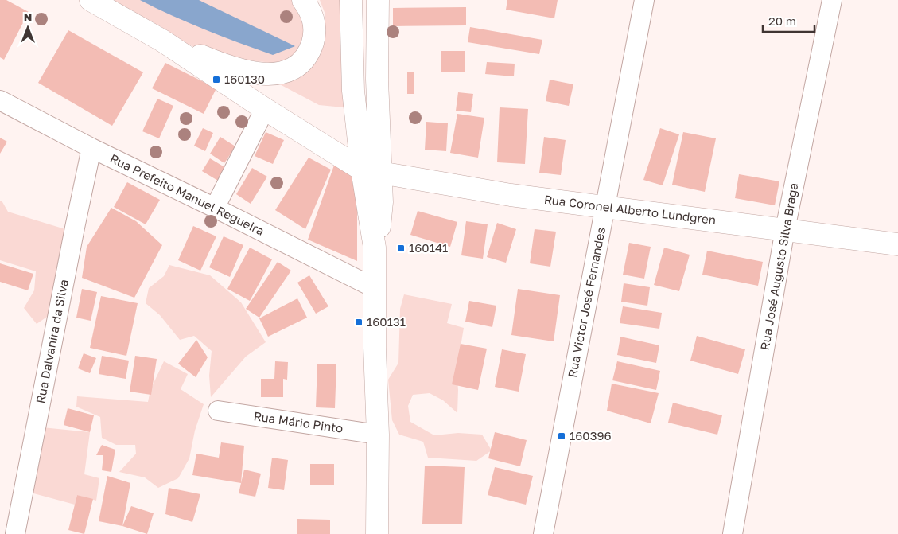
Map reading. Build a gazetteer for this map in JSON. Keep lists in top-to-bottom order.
{
  "streets": {
    "main road": ["Rua Coronel Alberto Lundgren"],
    "street": [
      "Rua Prefeito Manuel Regueira",
      "Rua José Augusto Silva Braga",
      "Rua Victor José Fernandes",
      "Rua Dalvanira da Silva",
      "Rua Mário Pinto"
    ]
  },
  "crossings": [
    ["Rua Prefeito Manuel Regueira", "Rua Dalvanira da Silva"],
    ["Rua Coronel Alberto Lundgren", "Rua José Augusto Silva Braga"],
    ["Rua Coronel Alberto Lundgren", "Rua Victor José Fernandes"]
  ],
  "places": {
    "transit": [
      "160130",
      "160141",
      "160131",
      "160396"
    ]
  },
  "scale_bar": "20 m",
  "north": "top"
}
